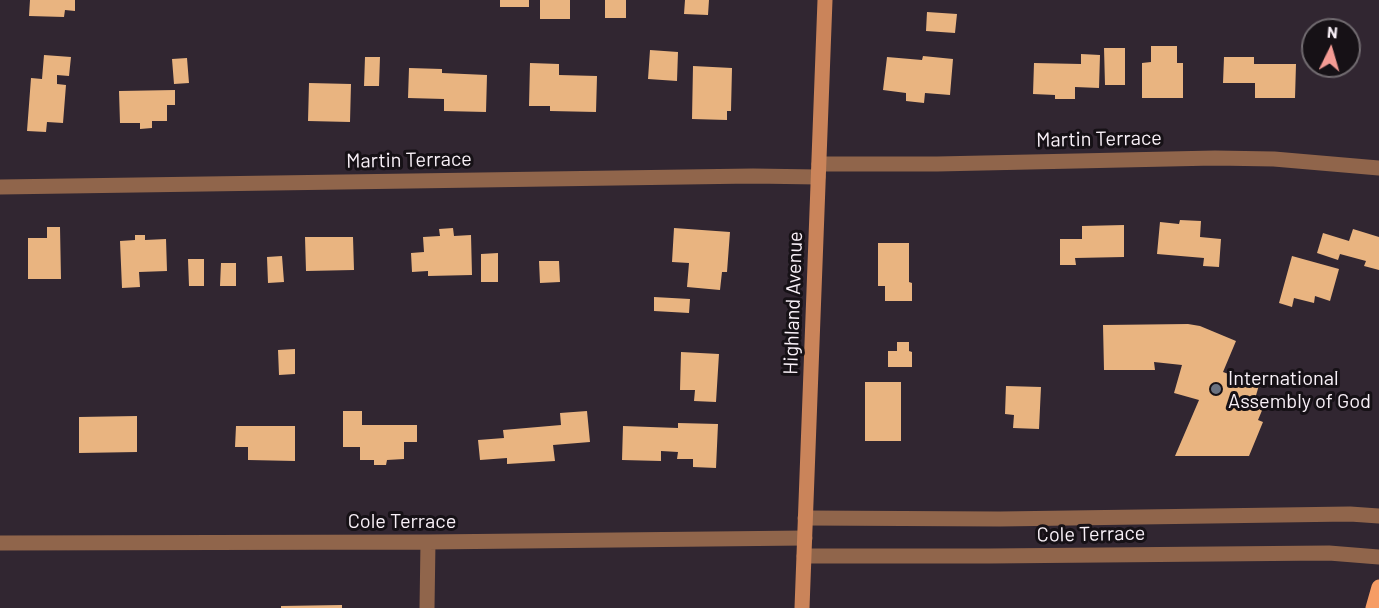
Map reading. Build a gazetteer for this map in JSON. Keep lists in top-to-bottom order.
{
  "streets": {
    "street": ["Martin Terrace", "Highland Avenue", "Cole Terrace"]
  },
  "crossings": [
    ["Martin Terrace", "Highland Avenue"],
    ["Highland Avenue", "Cole Terrace"]
  ],
  "places": ["International Assembly of God"],
  "north": "top"
}
